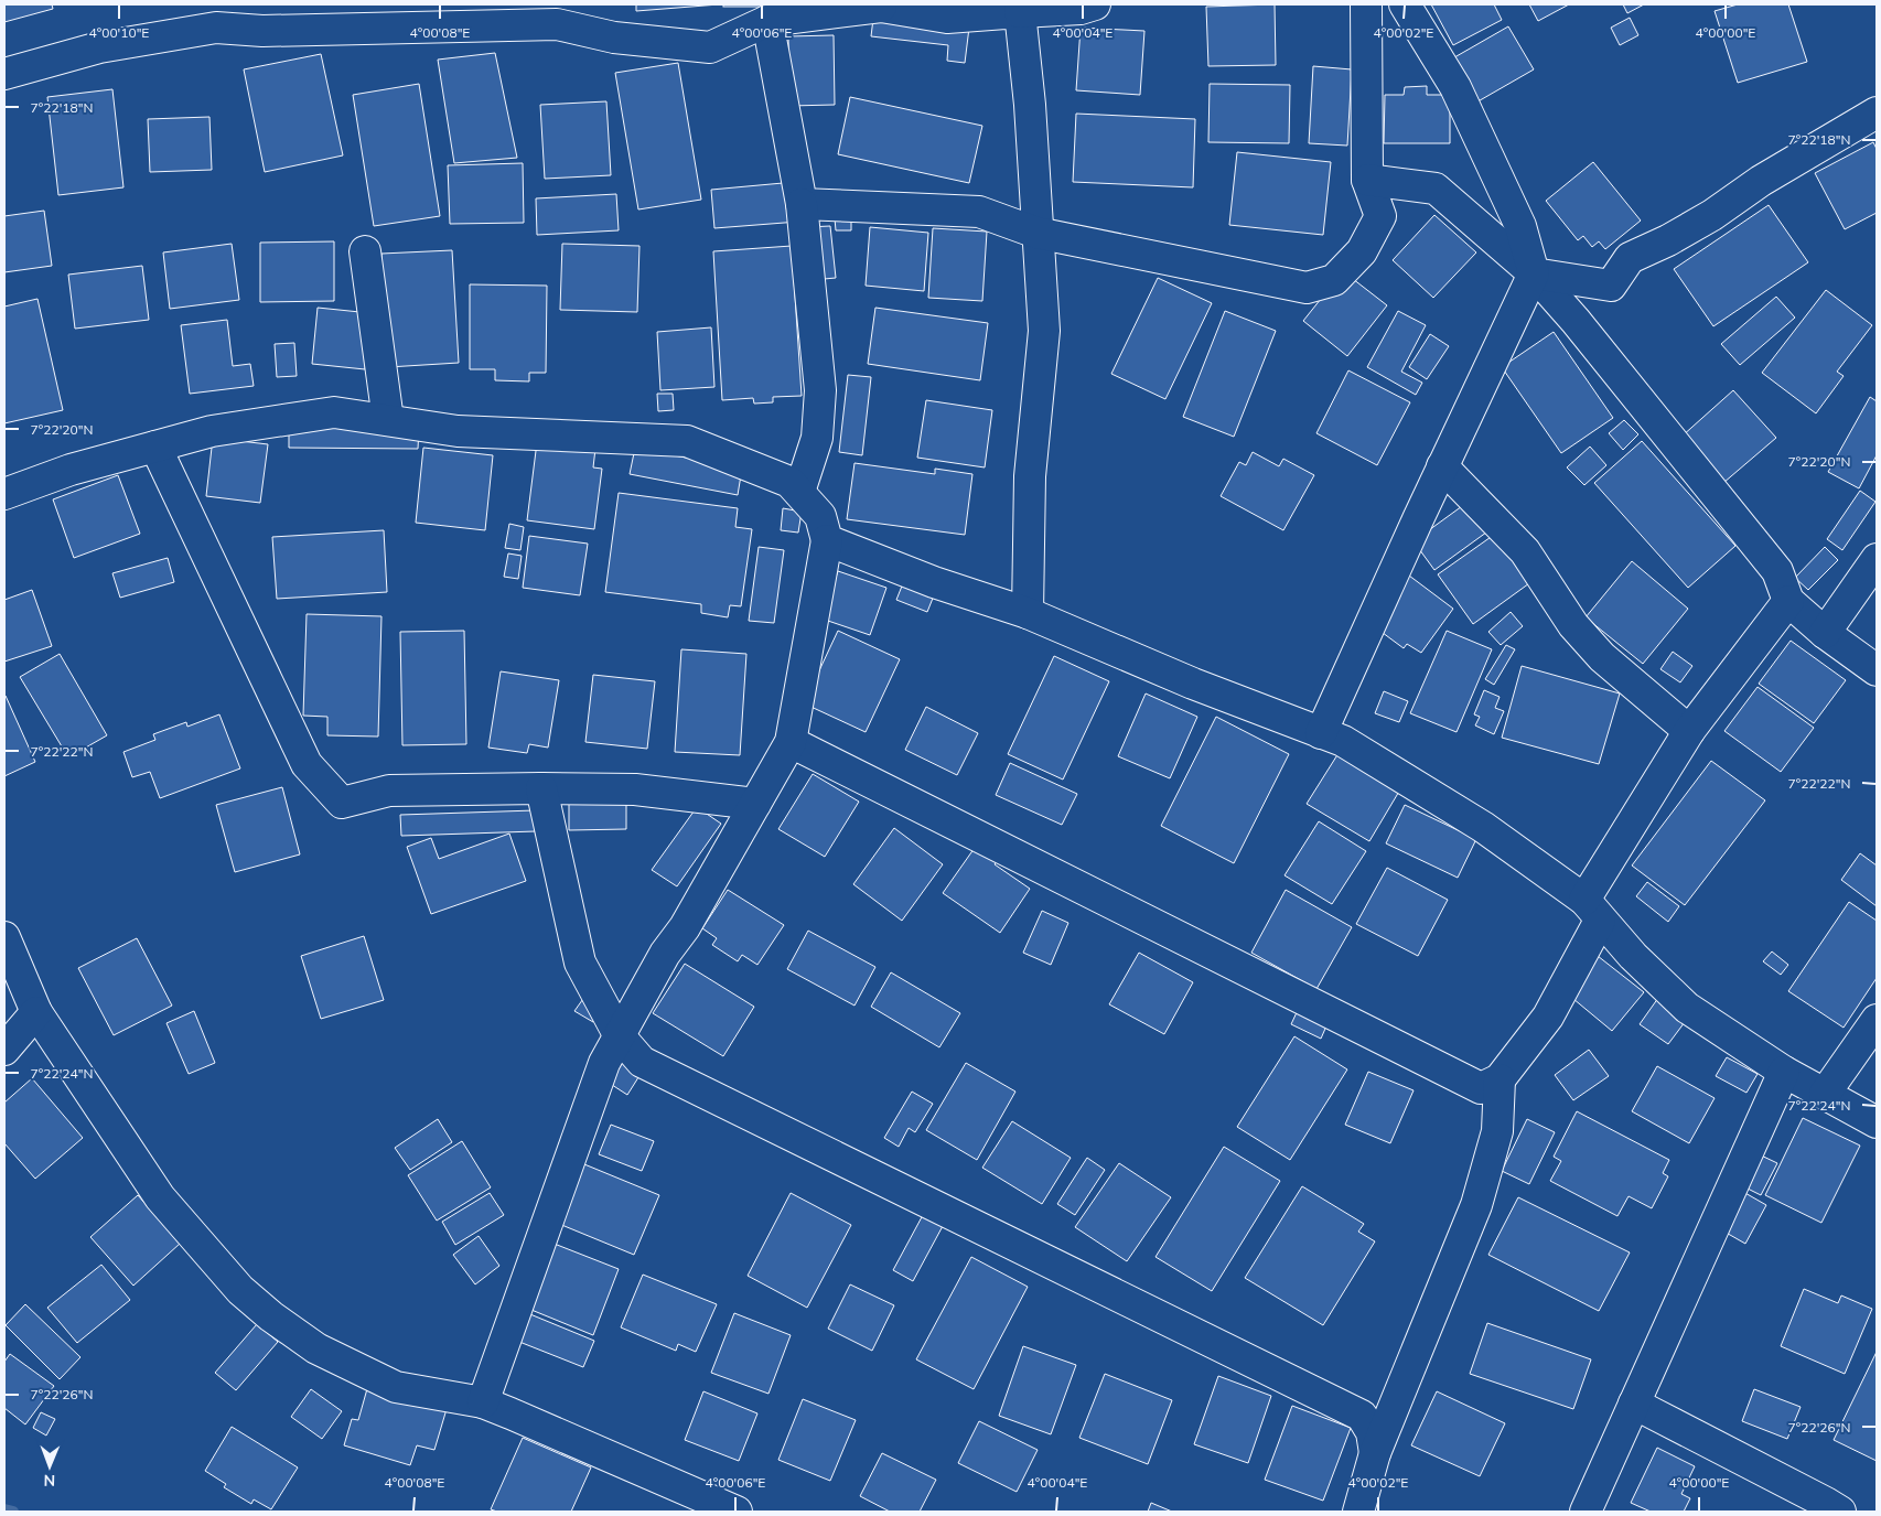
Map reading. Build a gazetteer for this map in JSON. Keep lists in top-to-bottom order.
{
  "north": "bottom",
  "coordinates": [
    "4°00'10\"E",
    "4°00'08\"E",
    "4°00'06\"E",
    "4°00'04\"E",
    "4°00'02\"E",
    "4°00'00\"E",
    "7°22'18\"N",
    "7°22'20\"N",
    "7°22'22\"N",
    "7°22'24\"N",
    "7°22'26\"N"
  ]
}
